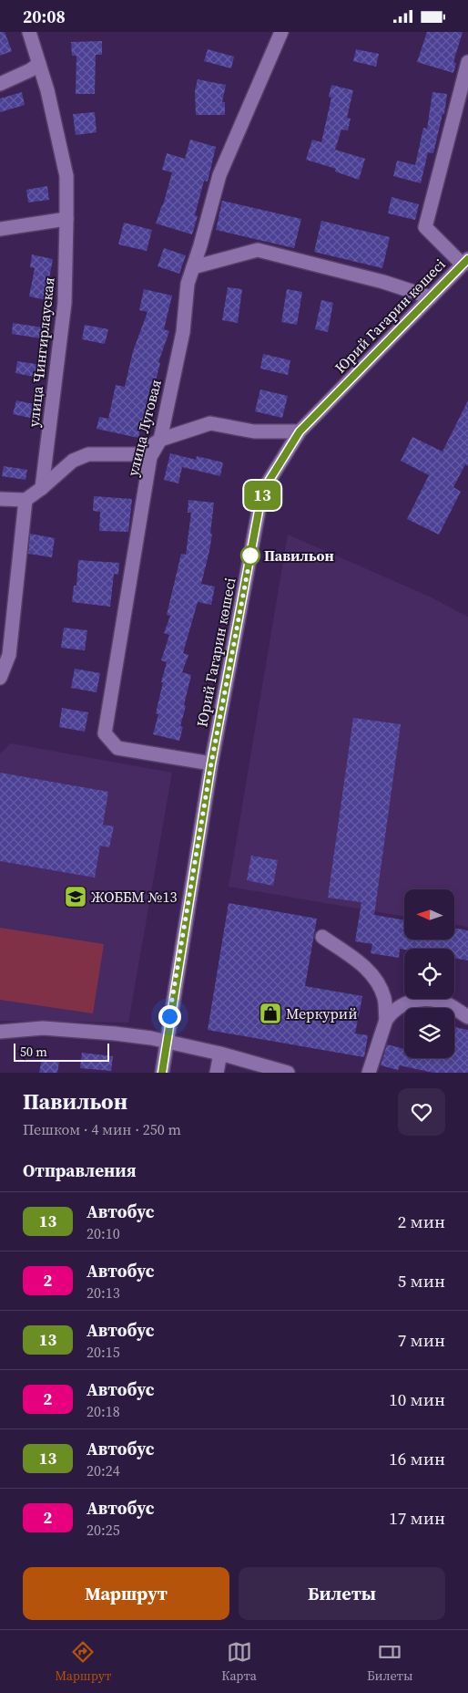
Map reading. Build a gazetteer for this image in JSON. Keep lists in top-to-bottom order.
{
  "streets": {
    "street": ["Юрий Гагарин көшесі", "улица Чингирлауская", "улица Луговая"]
  },
  "crossings": [
    ["Юрий Гагарин көшесі", "улица Луговая"]
  ],
  "places": {
    "other": ["Павильон"],
    "school or university": ["ЖОББМ №13"],
    "shop": ["Меркурий"]
  },
  "lines": ["bus line 13"],
  "scale_bar": "50 m",
  "north": "left",
  "page": {
    "status": "20:08",
    "on_map": "13",
    "scale": "50 m",
    "heading": [
      ["Павильон", "Пешком · 4 мин · 250 m"],
      "Отправления"
    ],
    "list": [
      {
        "mark": "13",
        "name": "Автобус",
        "note": "20:10",
        "value": "2 мин"
      },
      {
        "mark": "2",
        "name": "Автобус",
        "note": "20:13",
        "value": "5 мин"
      },
      {
        "mark": "13",
        "name": "Автобус",
        "note": "20:15",
        "value": "7 мин"
      },
      {
        "mark": "2",
        "name": "Автобус",
        "note": "20:18",
        "value": "10 мин"
      },
      {
        "mark": "13",
        "name": "Автобус",
        "note": "20:24",
        "value": "16 мин"
      },
      {
        "mark": "2",
        "name": "Автобус",
        "note": "20:25",
        "value": "17 мин"
      }
    ],
    "buttons": ["Маршрут", "Билеты"],
    "tabs": ["Маршрут", "Карта", "Билеты"]
  }
}
